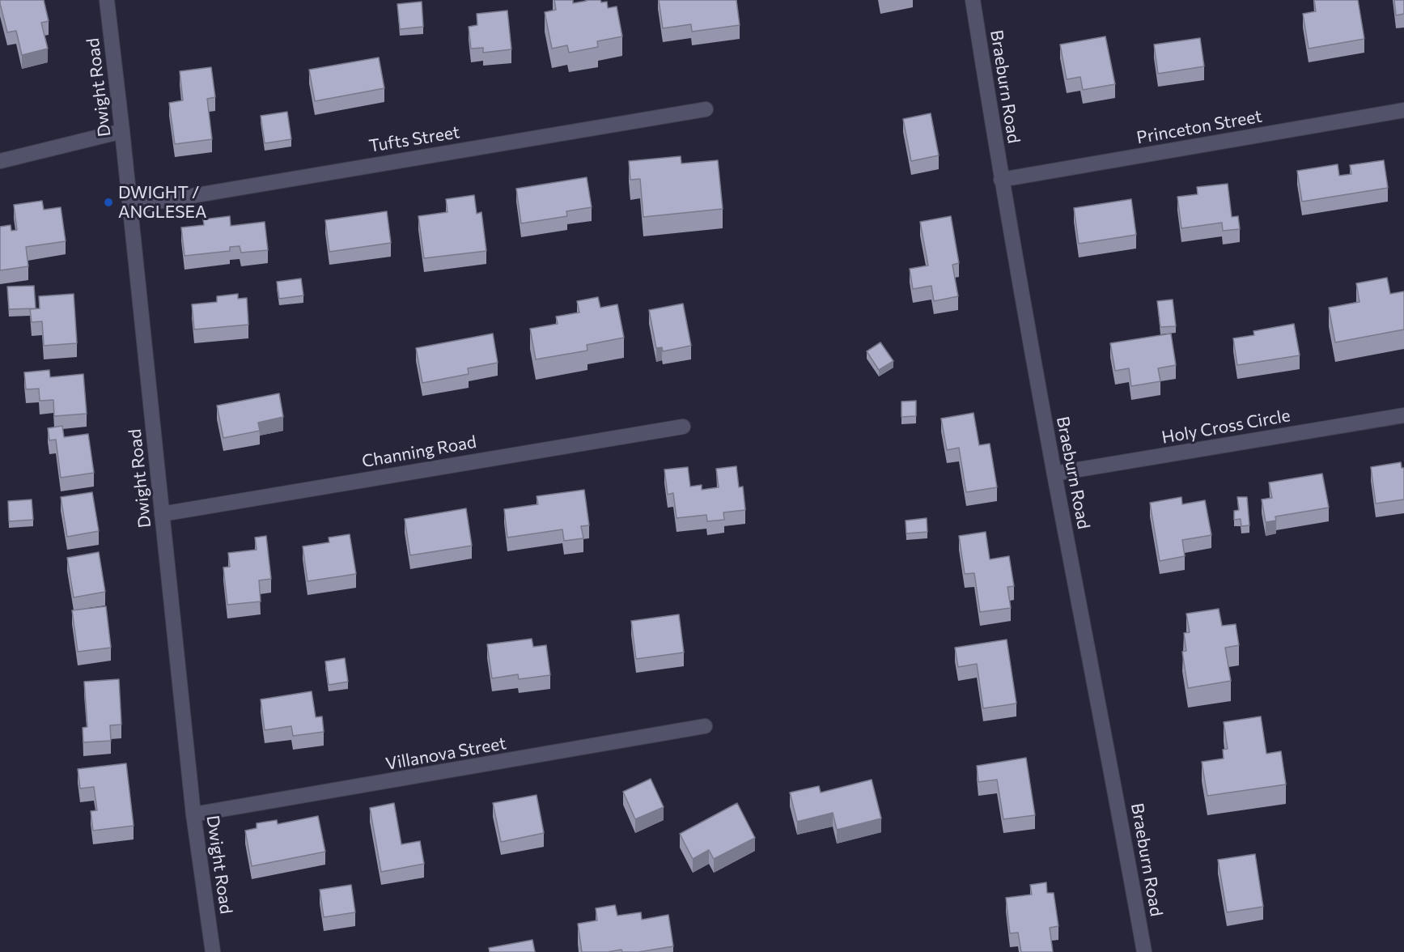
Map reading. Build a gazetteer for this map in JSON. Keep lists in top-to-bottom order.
{
  "streets": {
    "street": [
      "Braeburn Road",
      "Dwight Road",
      "Princeton Street",
      "Tufts Street",
      "Holy Cross Circle",
      "Channing Road",
      "Villanova Street"
    ]
  },
  "crossings": [
    ["Braeburn Road", "Princeton Street"],
    ["Braeburn Road", "Holy Cross Circle"],
    ["Dwight Road", "Tufts Street"],
    ["Dwight Road", "Channing Road"],
    ["Dwight Road", "Villanova Street"]
  ],
  "places": ["DWIGHT / ANGLESEA"]
}
